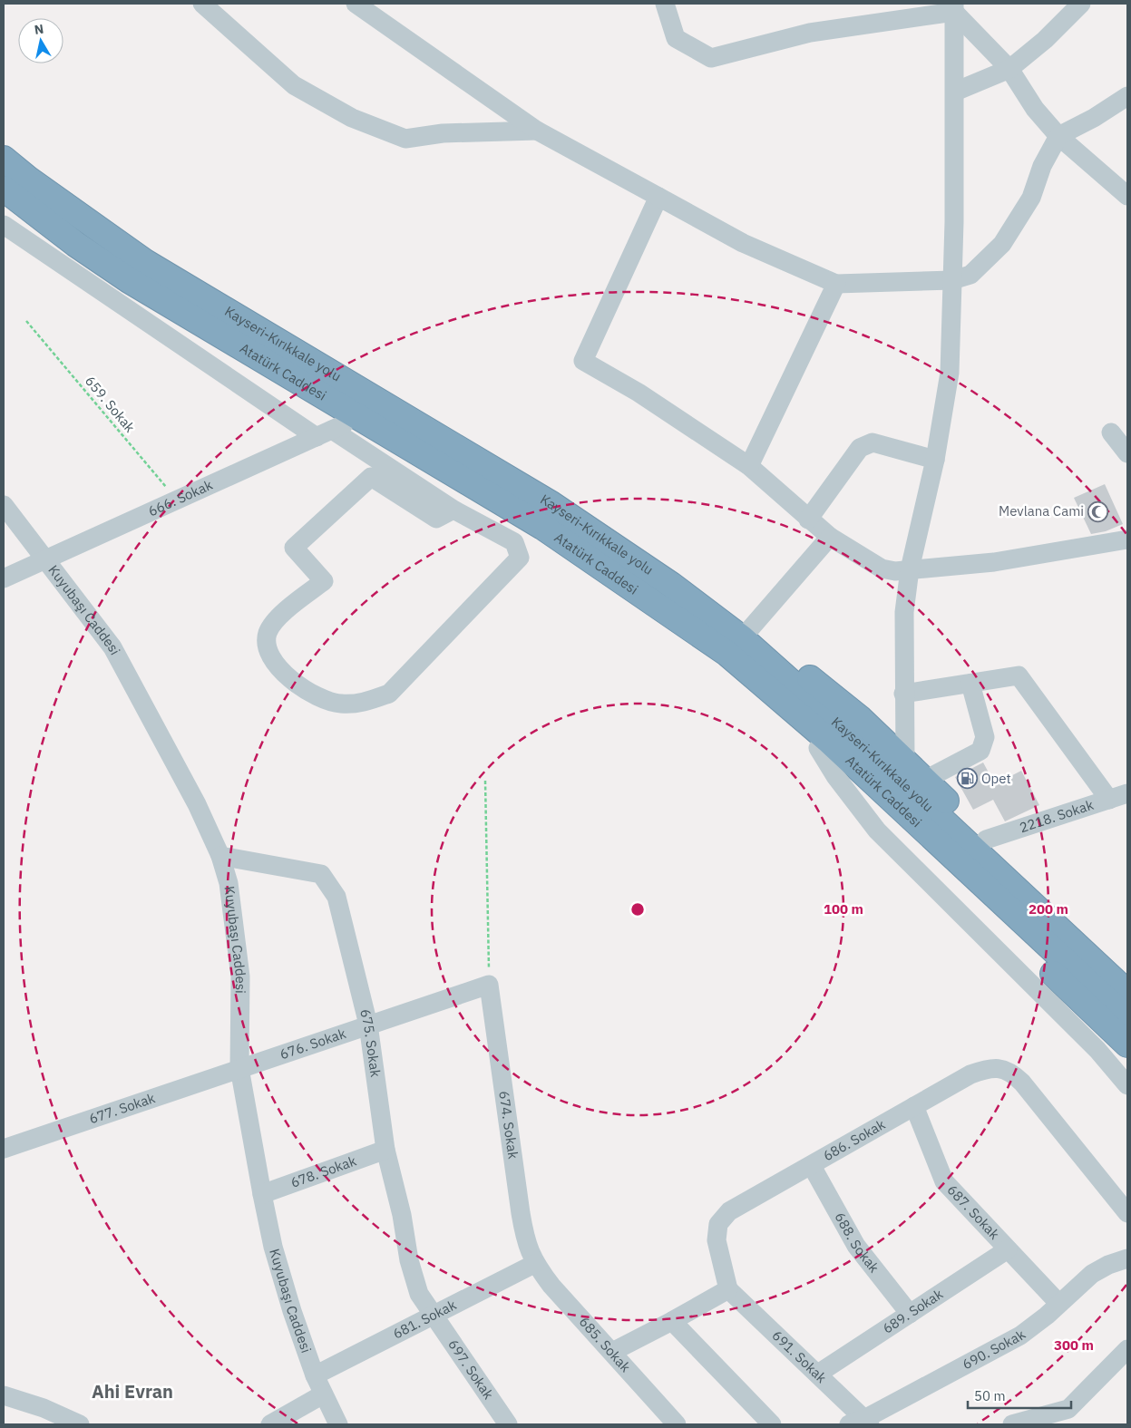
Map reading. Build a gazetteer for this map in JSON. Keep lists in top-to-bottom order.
{
  "streets": {
    "highway": ["Kayseri-Kırıkkale yolu", "Atatürk Caddesi"],
    "street": [
      "666. Sokak",
      "Kuyubaşı Caddesi",
      "2218. Sokak",
      "676. Sokak",
      "675. Sokak",
      "677. Sokak",
      "674. Sokak",
      "686. Sokak",
      "678. Sokak",
      "687. Sokak",
      "688. Sokak",
      "689. Sokak",
      "681. Sokak",
      "685. Sokak",
      "690. Sokak",
      "691. Sokak",
      "697. Sokak"
    ],
    "path": ["659. Sokak"]
  },
  "crossings": [
    ["Kayseri-Kırıkkale yolu", "Atatürk Caddesi"],
    ["Atatürk Caddesi", "666. Sokak"],
    ["659. Sokak", "666. Sokak"],
    ["666. Sokak", "Kuyubaşı Caddesi"],
    ["Kuyubaşı Caddesi", "676. Sokak"],
    ["Kuyubaşı Caddesi", "675. Sokak"],
    ["Kuyubaşı Caddesi", "677. Sokak"],
    ["Kuyubaşı Caddesi", "678. Sokak"],
    ["Kuyubaşı Caddesi", "681. Sokak"],
    ["676. Sokak", "675. Sokak"],
    ["676. Sokak", "677. Sokak"],
    ["676. Sokak", "674. Sokak"],
    ["675. Sokak", "678. Sokak"],
    ["675. Sokak", "681. Sokak"],
    ["675. Sokak", "697. Sokak"],
    ["674. Sokak", "681. Sokak"],
    ["674. Sokak", "685. Sokak"],
    ["686. Sokak", "687. Sokak"],
    ["686. Sokak", "688. Sokak"],
    ["686. Sokak", "691. Sokak"],
    ["687. Sokak", "689. Sokak"],
    ["687. Sokak", "690. Sokak"],
    ["688. Sokak", "689. Sokak"],
    ["689. Sokak", "691. Sokak"],
    ["681. Sokak", "685. Sokak"],
    ["681. Sokak", "697. Sokak"],
    ["690. Sokak", "691. Sokak"]
  ],
  "districts": ["Ahi Evran"],
  "places": {
    "mosque": ["Mevlana Cami"],
    "fuel station": ["Opet"]
  },
  "scale_bar": "50 m",
  "north": "top",
  "rings": ["100 m", "200 m", "300 m"]
}
